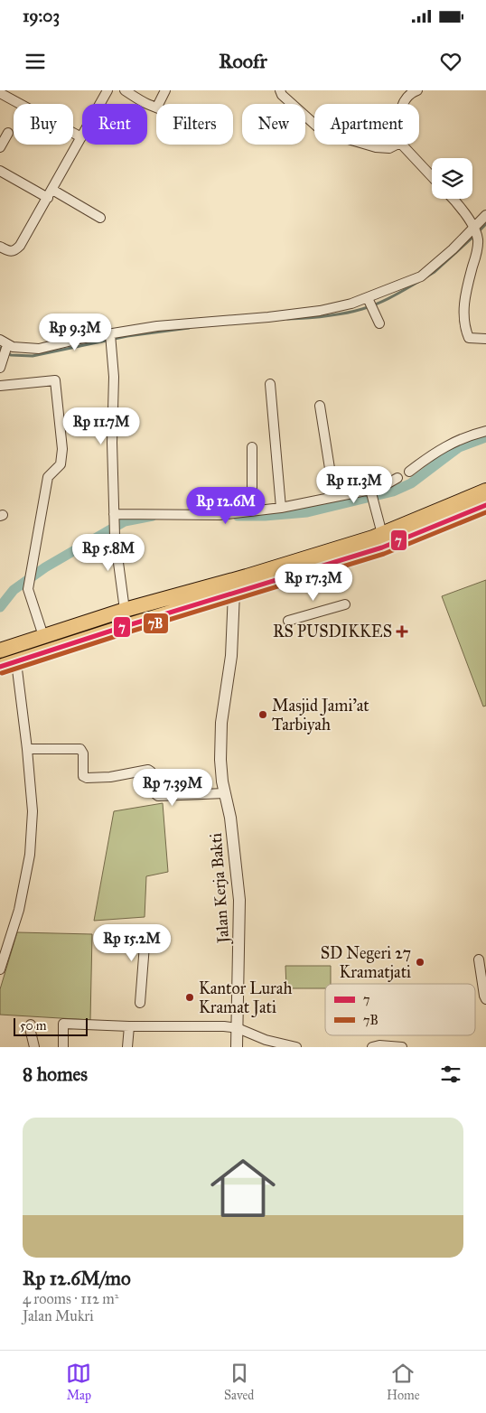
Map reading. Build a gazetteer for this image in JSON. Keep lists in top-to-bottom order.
{
  "streets": {
    "street": ["Jalan Kerja Bakti"]
  },
  "places": {
    "health": ["RS PUSDIKKES"],
    "other": ["Masjid Jami'at Tarbiyah", "SD Negeri 27 Kramatjati", "Kantor Lurah Kramat Jati"]
  },
  "lines": ["transit line 7", "transit line 7B"],
  "legend": ["7", "7B"],
  "scale_bar": "50 m",
  "page": {
    "status": "19:03",
    "header": "Roofr",
    "chip": [
      "Buy",
      "Rent",
      "Filters",
      "New",
      "Apartment"
    ],
    "price": [
      "Rp 9.3M",
      "Rp 11.7M",
      "Rp 11.3M",
      "Rp 12.6M",
      "Rp 5.8M",
      "Rp 17.3M",
      "Rp 7.39M",
      "Rp 15.2M"
    ],
    "scale": "50 m",
    "heading": "8 homes",
    "list": [
      {
        "name": "Rp 12.6M/mo",
        "note": "4 rooms · 112 m² · Jalan Mukri"
      }
    ],
    "tabs": ["Map", "Saved", "Home"]
  }
}
